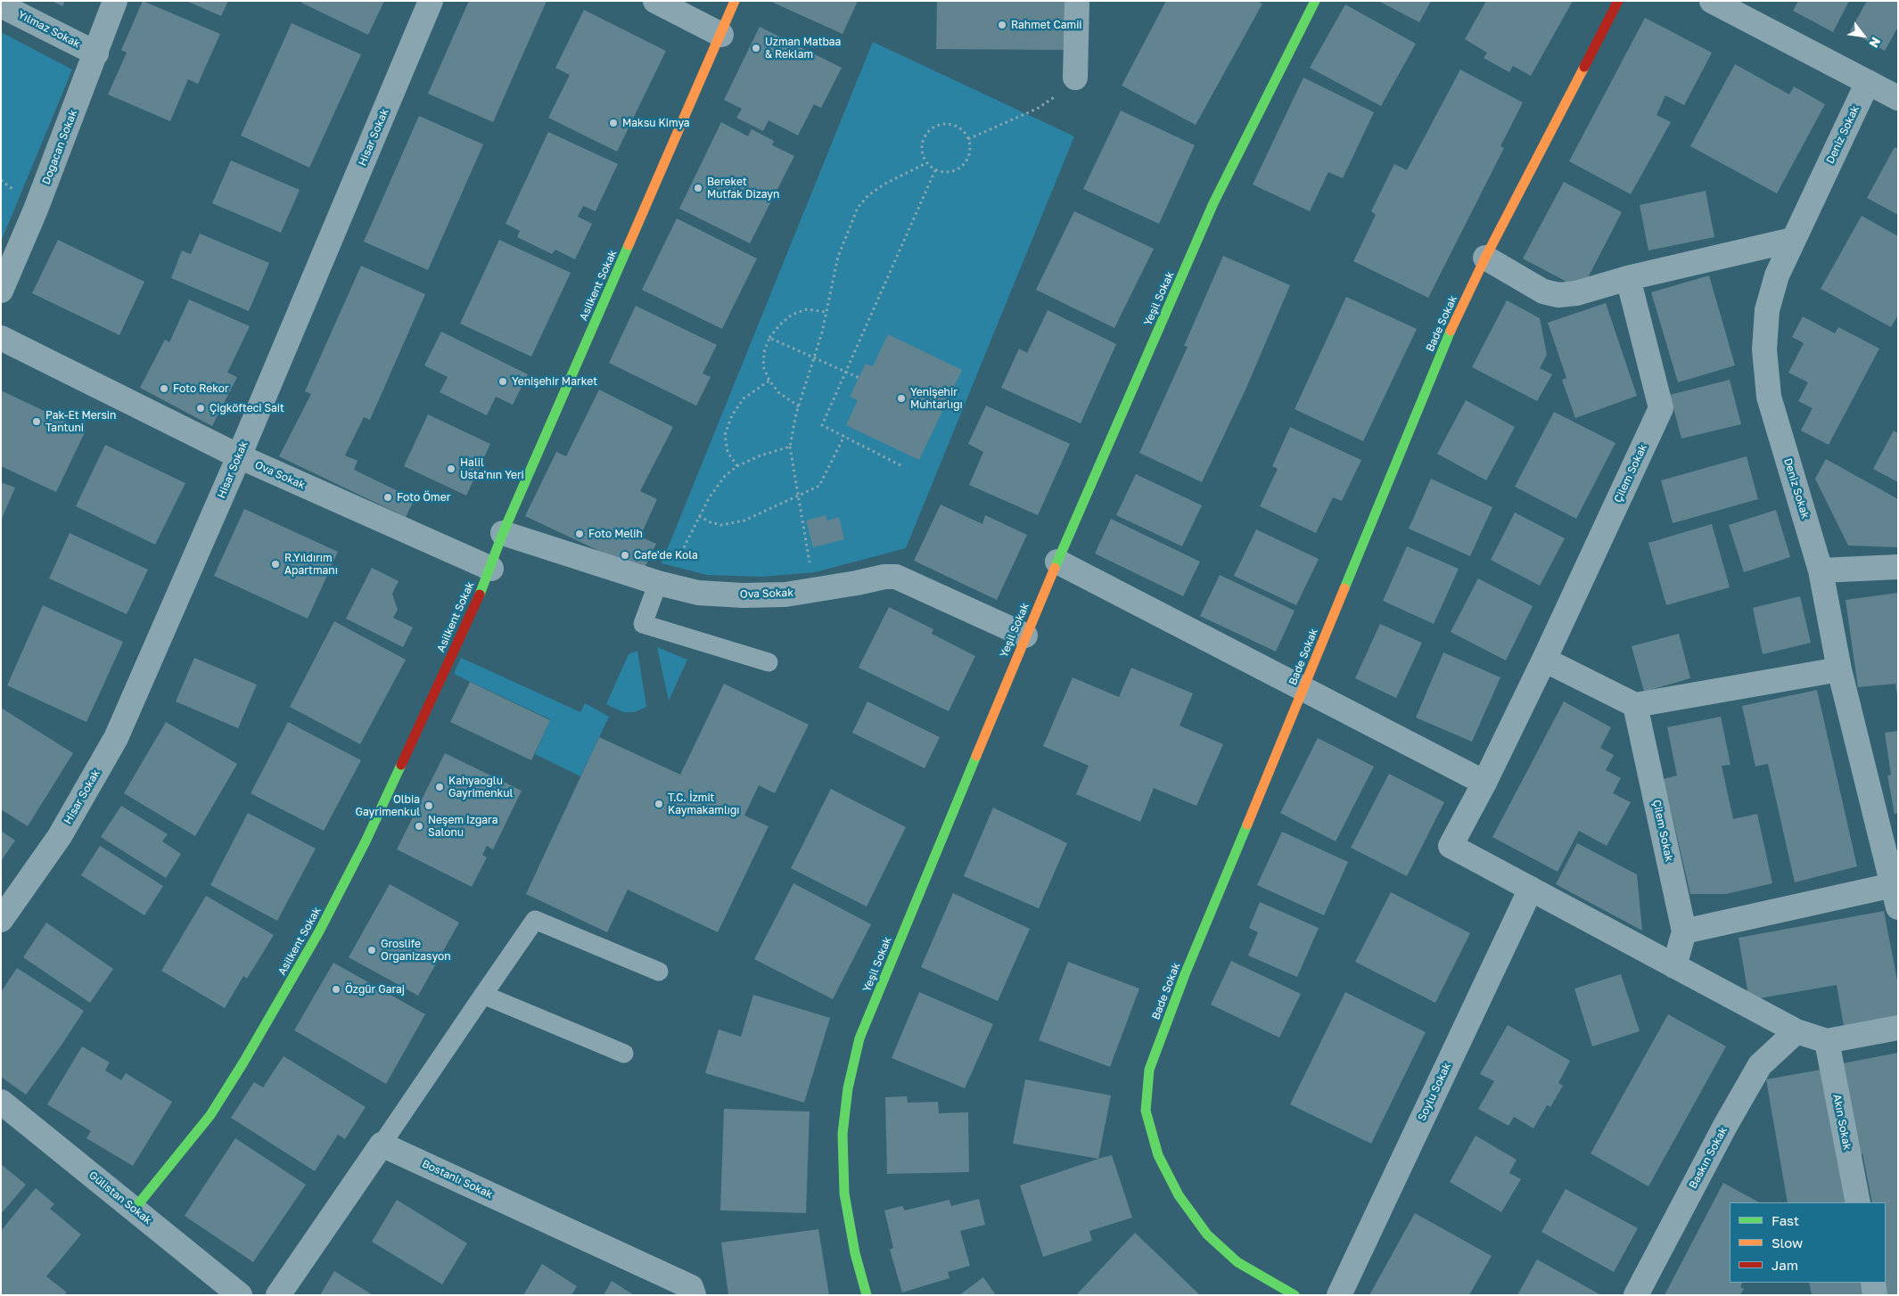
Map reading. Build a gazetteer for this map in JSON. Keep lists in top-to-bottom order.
{
  "streets": {
    "street": [
      "Yılmaz Sokak",
      "Deniz Sokak",
      "Hisar Sokak",
      "Doğacan Sokak",
      "Asilkent Sokak",
      "Yeşil Sokak",
      "Bade Sokak",
      "Çilem Sokak",
      "Ova Sokak",
      "Soylu Sokak",
      "Akın Sokak",
      "Baskın Sokak",
      "Bostanlı Sokak",
      "Gülistan Sokak"
    ]
  },
  "crossings": [
    ["Yılmaz Sokak", "Doğacan Sokak"],
    ["Hisar Sokak", "Ova Sokak"],
    ["Asilkent Sokak", "Ova Sokak"],
    ["Asilkent Sokak", "Gülistan Sokak"],
    ["Yeşil Sokak", "Ova Sokak"]
  ],
  "places": [
    "Rahmet Camii",
    "Uzman Matbaa & Reklam",
    "Maksu Kimya",
    "Bereket Mutfak Dizayn",
    "Yenişehir Market",
    "Foto Rekor",
    "Yenişehir Muhtarlığı",
    "Çiğköfteci Sait",
    "Pak-Et Mersin Tantuni",
    "Halil Usta'nın Yeri",
    "Foto Ömer",
    "Foto Melih",
    "Cafe'de Kola",
    "R.Yıldırım Apartmanı",
    "Kahyaoğlu Gayrimenkul",
    "T.C. İzmit Kaymakamlığı",
    "Olbia Gayrimenkul",
    "Neşem Izgara Salonu",
    "Groslife Organizasyon",
    "Özgür Garaj"
  ],
  "legend": ["Fast", "Slow", "Jam"],
  "north": "bottom right"
}
